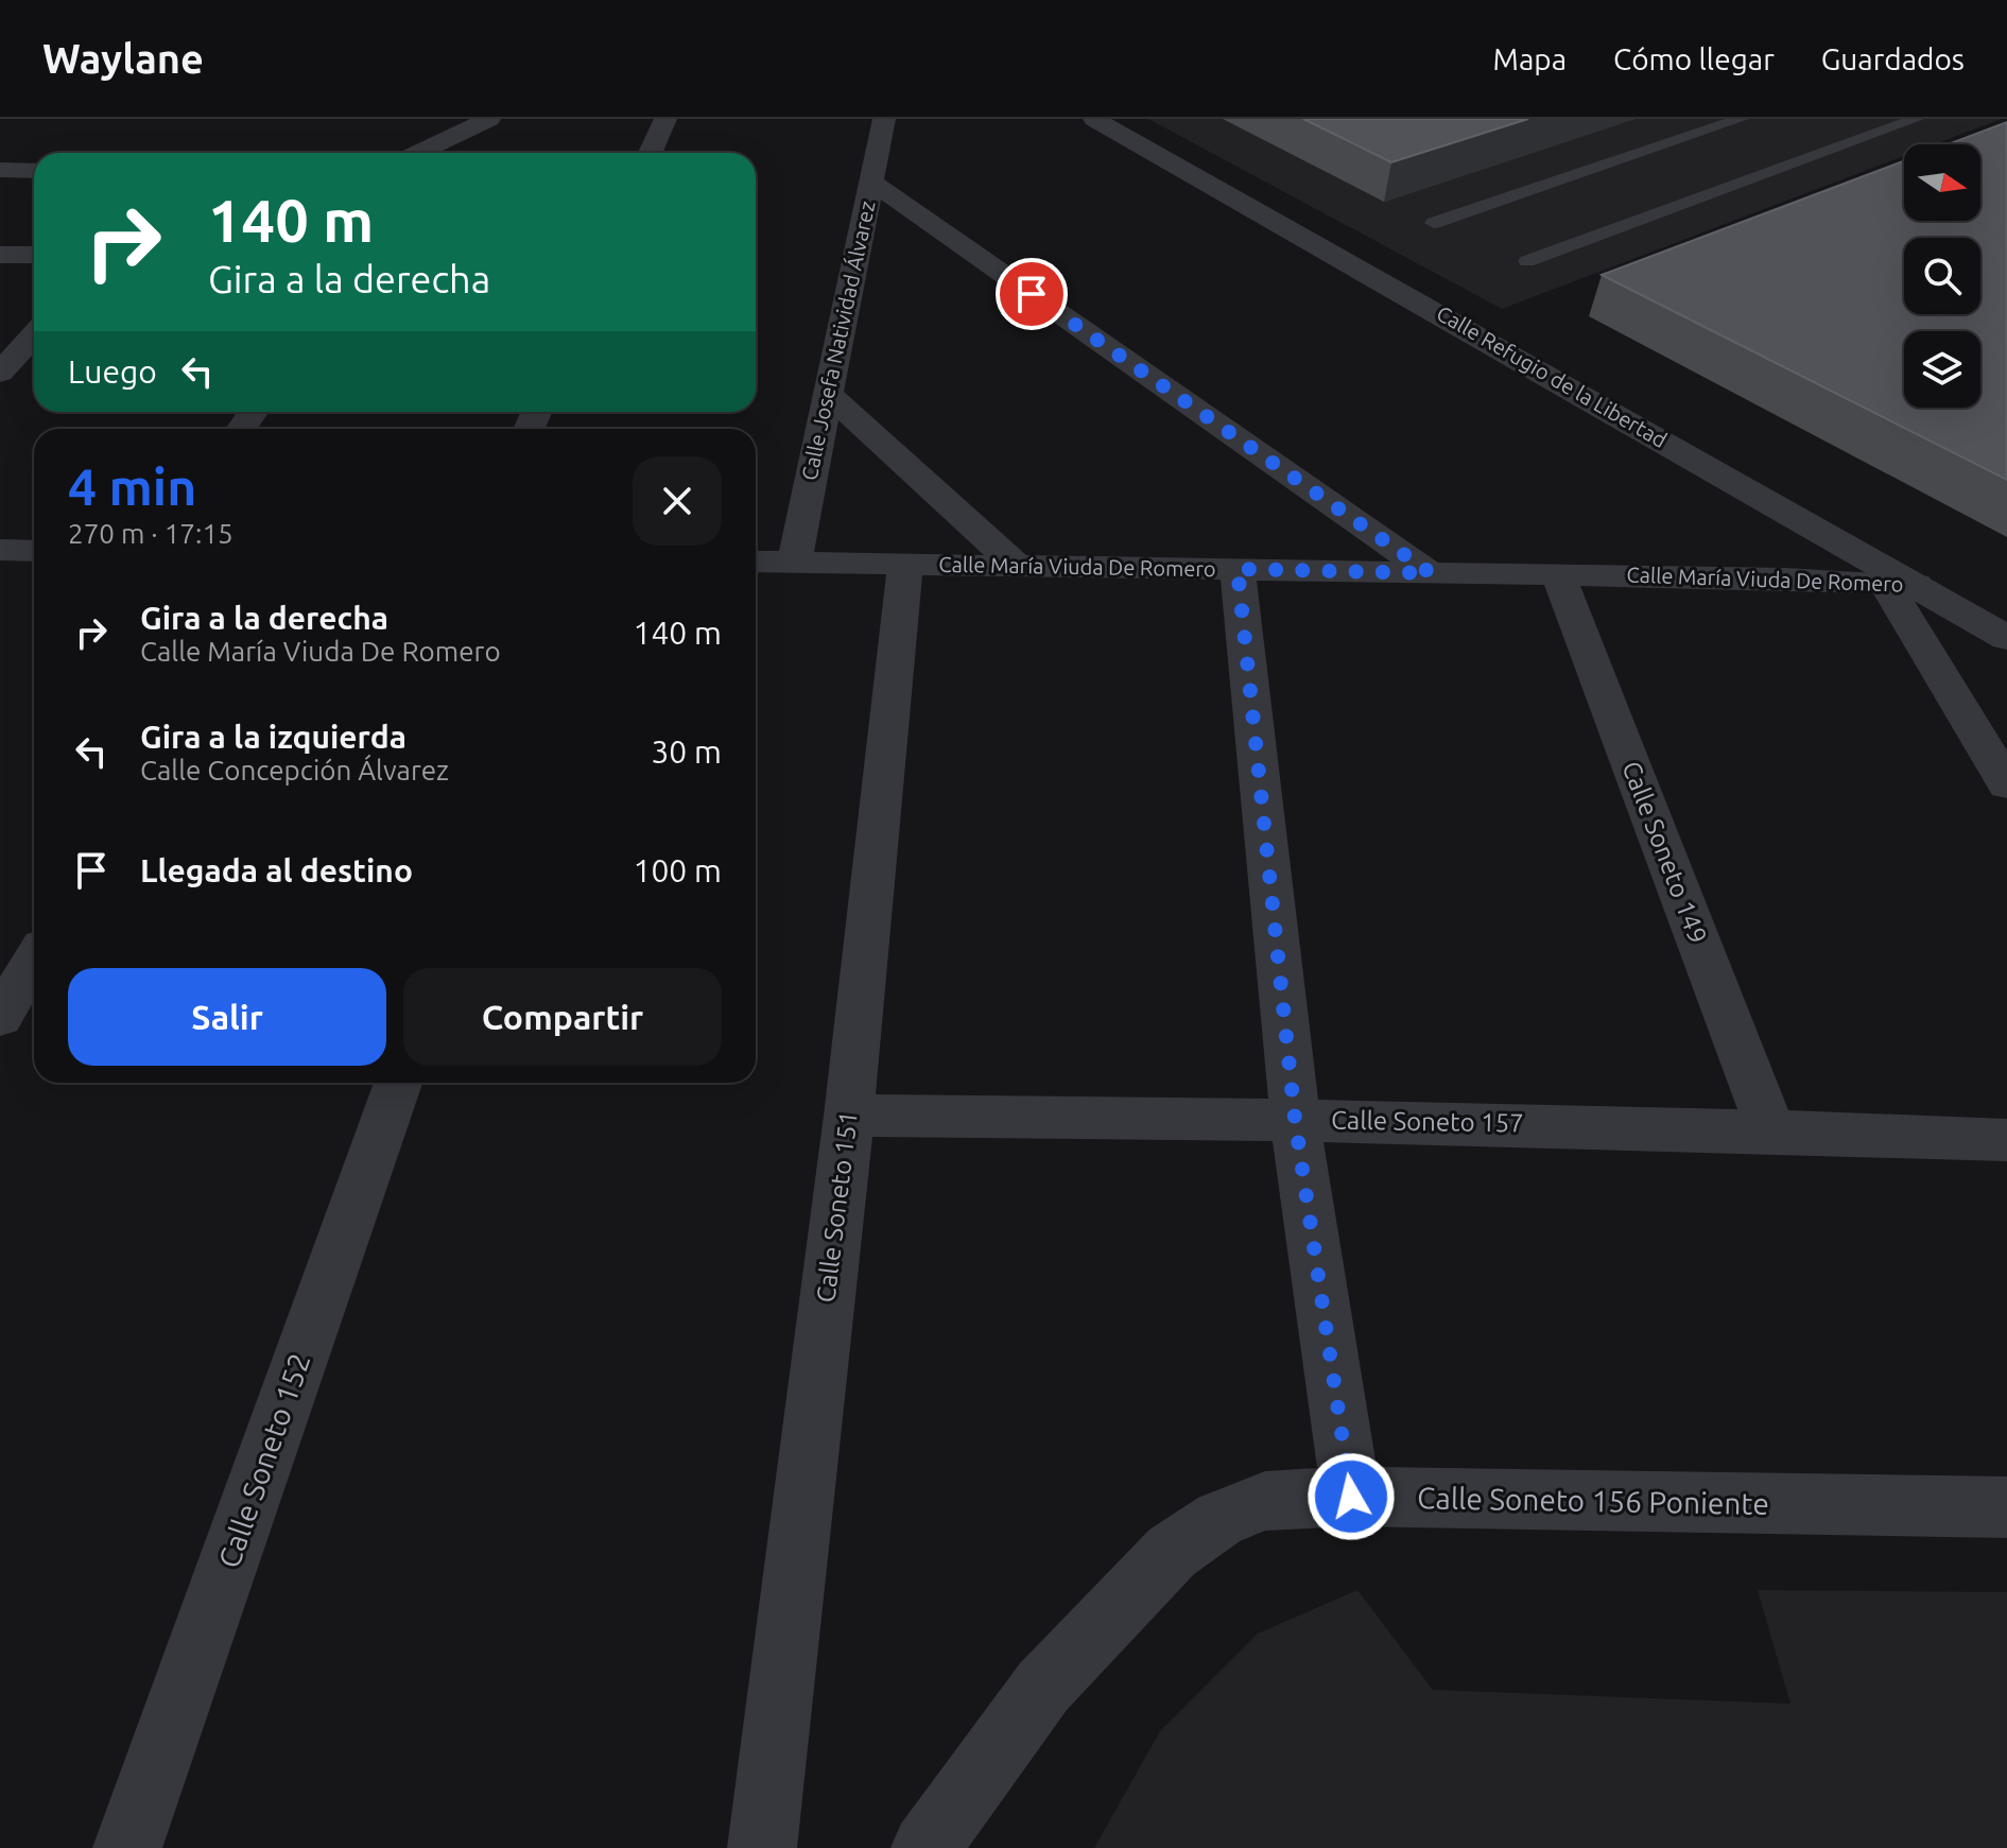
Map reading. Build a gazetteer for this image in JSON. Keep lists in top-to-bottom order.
{
  "streets": {
    "street": [
      "Calle Josefa Natividad Álvarez",
      "Calle Refugio de la Libertad",
      "Calle María Viuda De Romero",
      "Calle Soneto 149",
      "Calle Soneto 157",
      "Calle Soneto 151",
      "Calle Soneto 152",
      "Calle Soneto 156 Poniente"
    ]
  },
  "crossings": [
    ["Calle Josefa Natividad Álvarez", "Calle María Viuda De Romero"],
    ["Calle Refugio de la Libertad", "Calle María Viuda De Romero"],
    ["Calle María Viuda De Romero", "Calle Soneto 149"],
    ["Calle María Viuda De Romero", "Calle Soneto 151"],
    ["Calle Soneto 149", "Calle Soneto 157"],
    ["Calle Soneto 157", "Calle Soneto 151"]
  ],
  "north": "right",
  "page": {
    "header": "Waylane",
    "nav": ["Mapa", "Cómo llegar", "Guardados"],
    "turn": ["140 m", "Gira a la derecha"],
    "then": "Luego",
    "heading": ["4 min", "270 m · 17:15"],
    "list": [
      {
        "name": "Gira a la derecha",
        "note": "Calle María Viuda De Romero",
        "value": "140 m"
      },
      {
        "name": "Gira a la izquierda",
        "note": "Calle Concepción Álvarez",
        "value": "30 m"
      },
      {
        "name": "Llegada al destino",
        "value": "100 m"
      }
    ],
    "buttons": ["Salir", "Compartir"]
  }
}
